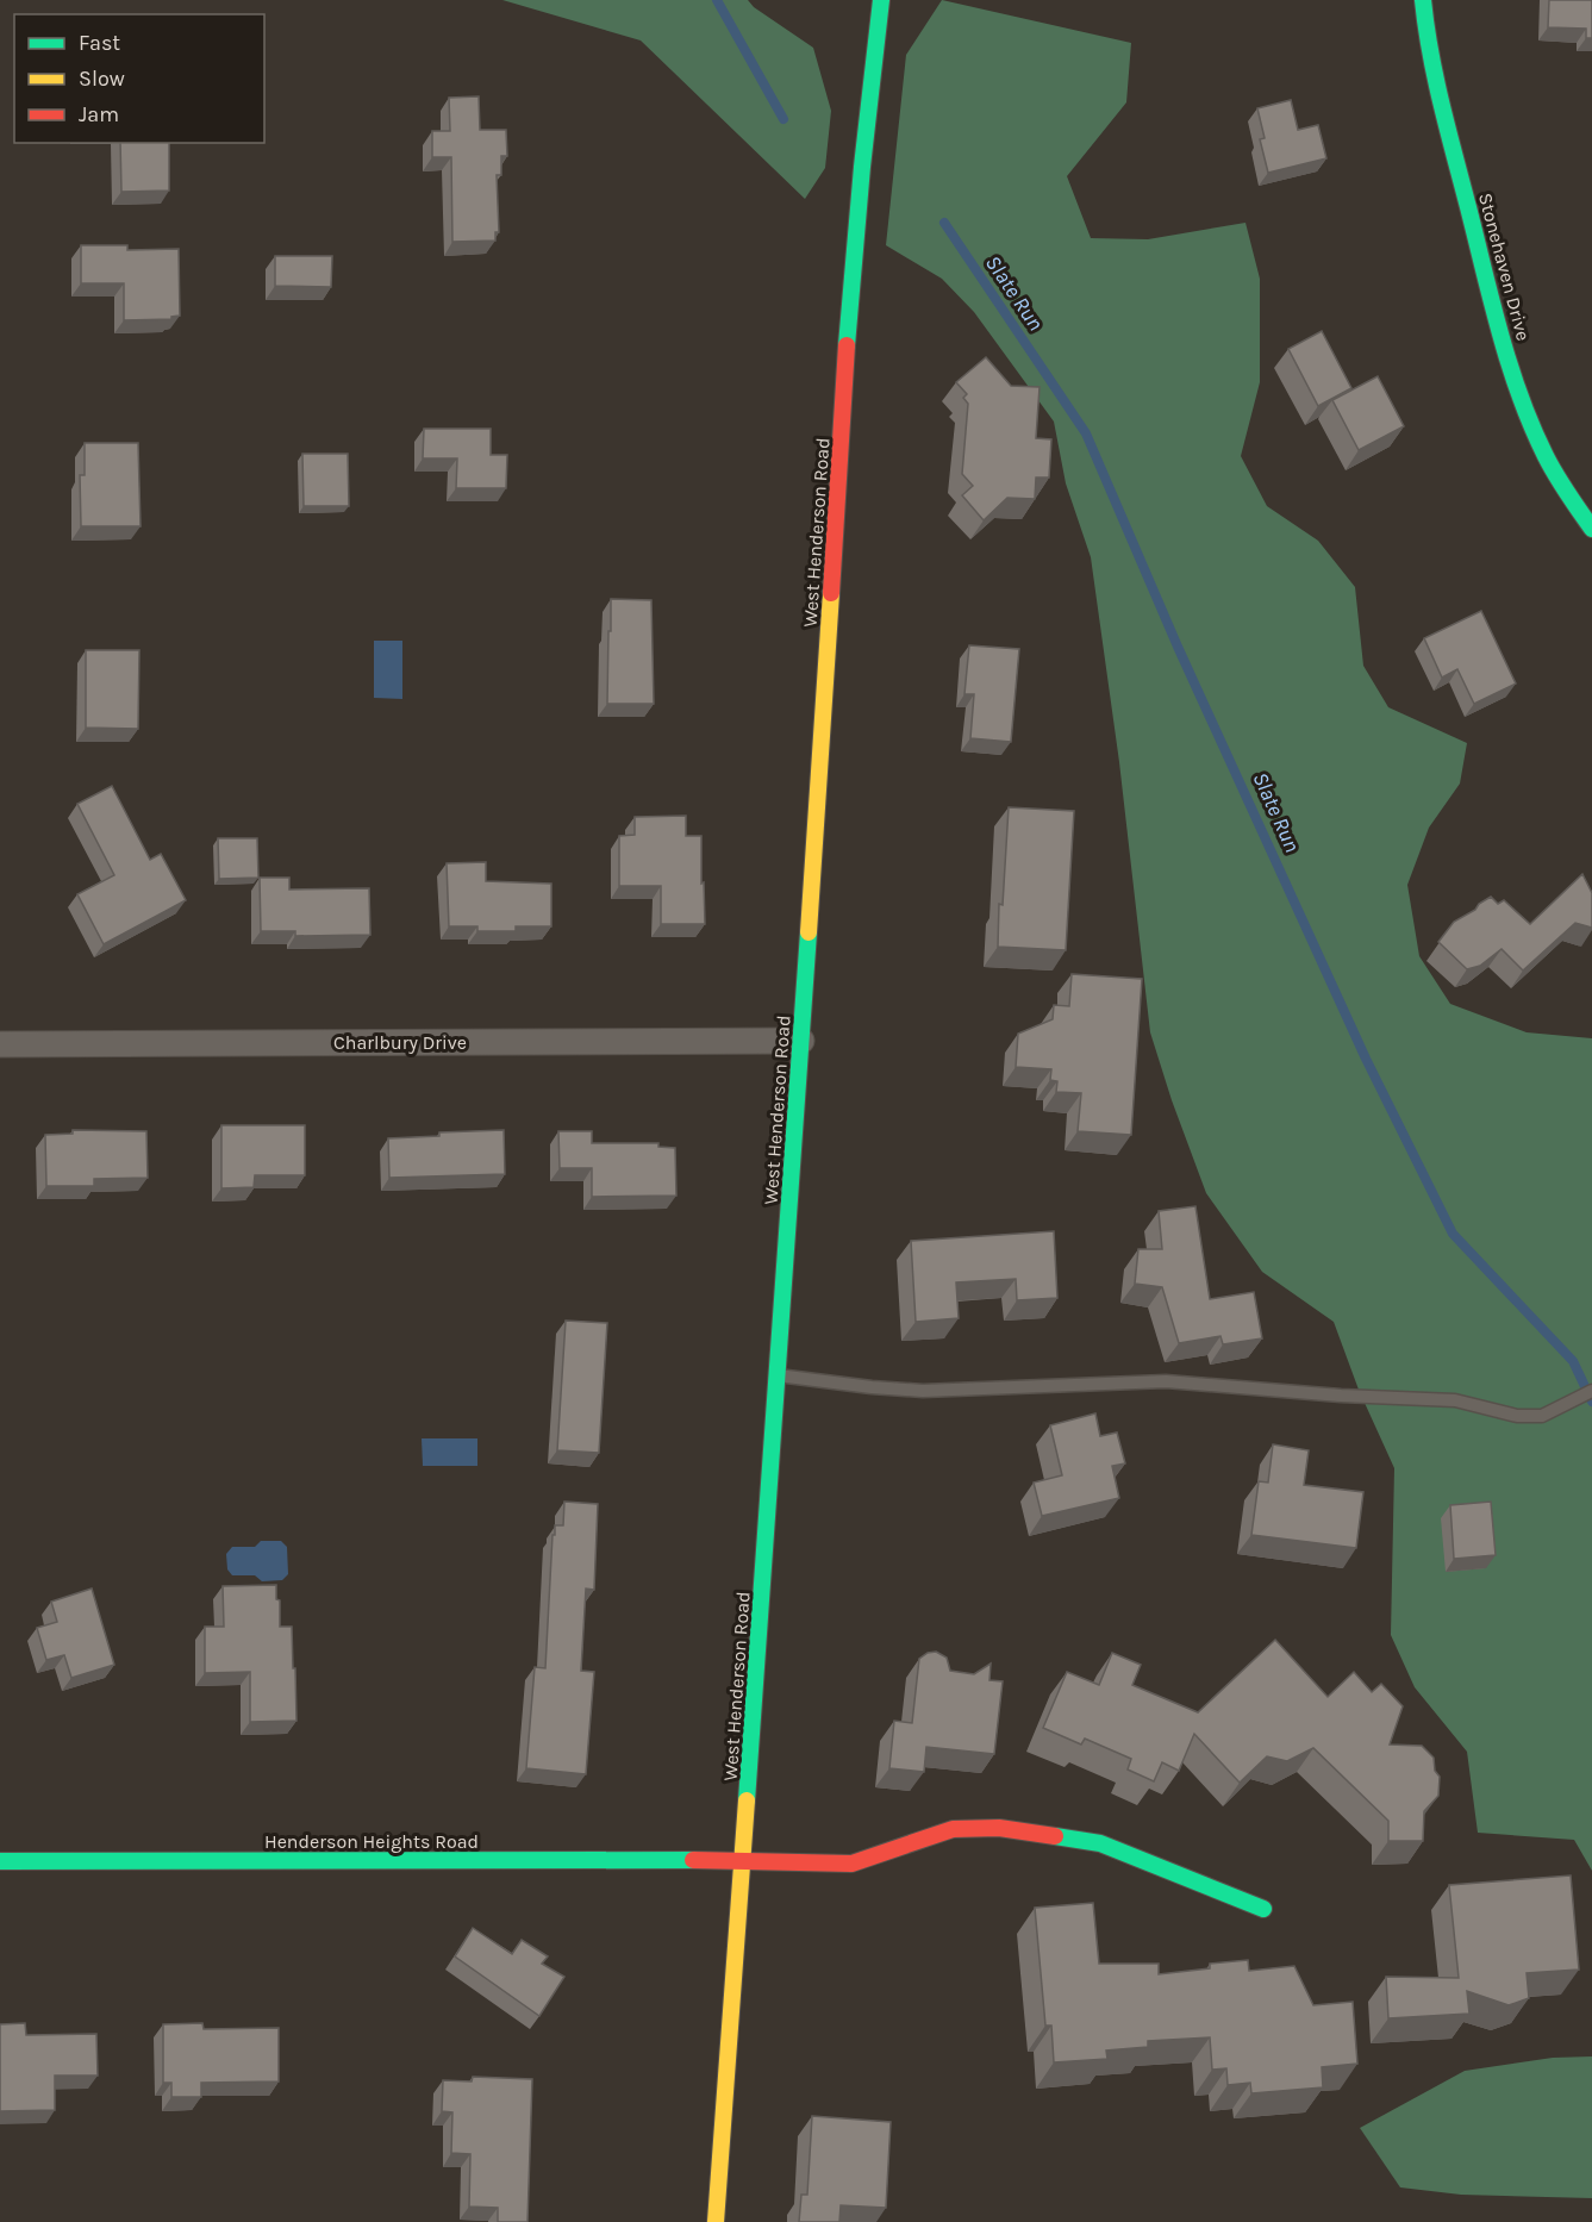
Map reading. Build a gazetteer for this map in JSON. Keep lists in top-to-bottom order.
{
  "streets": {
    "main road": ["Stonehaven Drive", "West Henderson Road", "Henderson Heights Road"],
    "street": ["Charlbury Drive"]
  },
  "crossings": [
    ["West Henderson Road", "Charlbury Drive"],
    ["West Henderson Road", "Henderson Heights Road"]
  ],
  "water": ["Slate Run"],
  "legend": ["Fast", "Slow", "Jam"]
}
